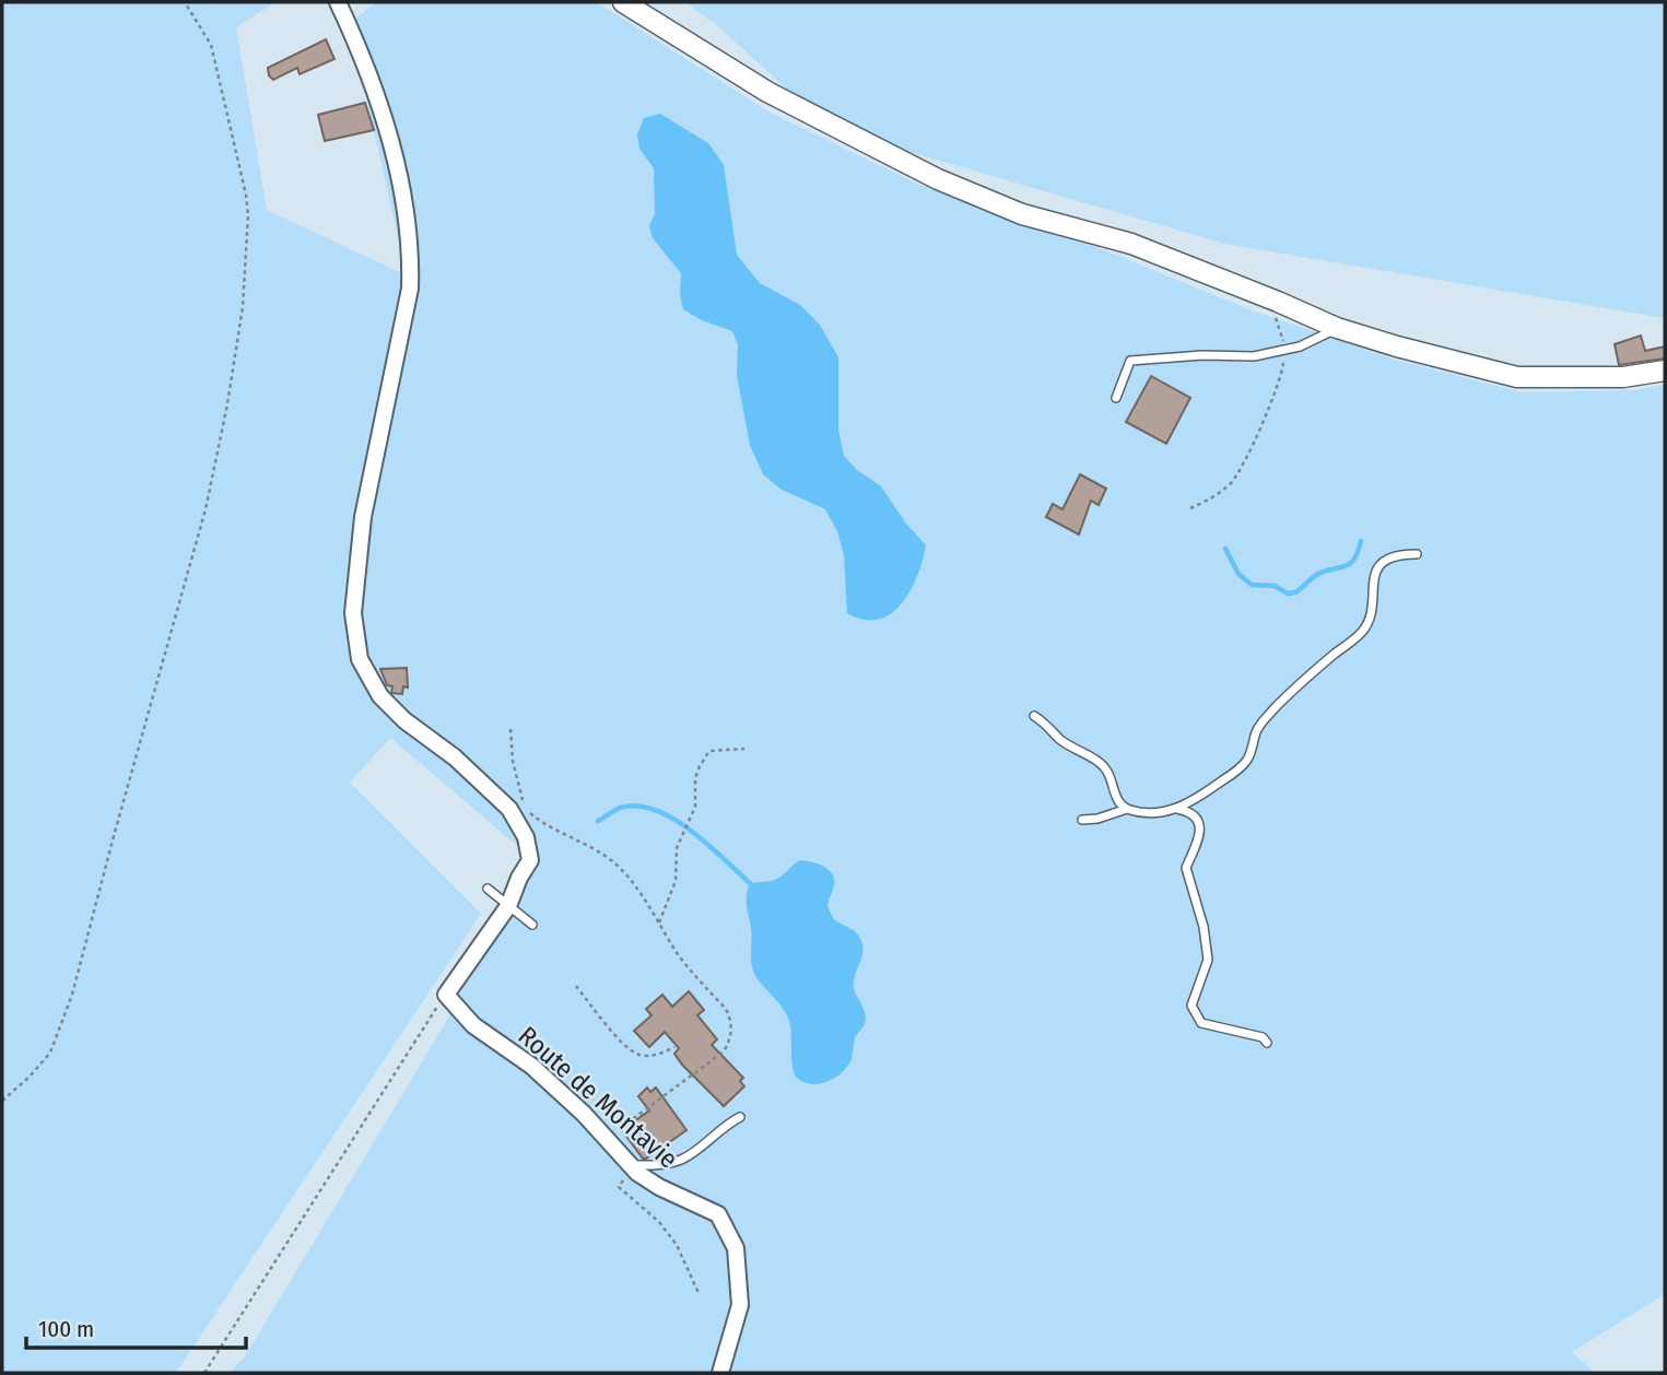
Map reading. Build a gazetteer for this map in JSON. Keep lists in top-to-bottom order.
{
  "streets": {
    "street": ["Route de Montavie"]
  },
  "scale_bar": "100 m"
}
